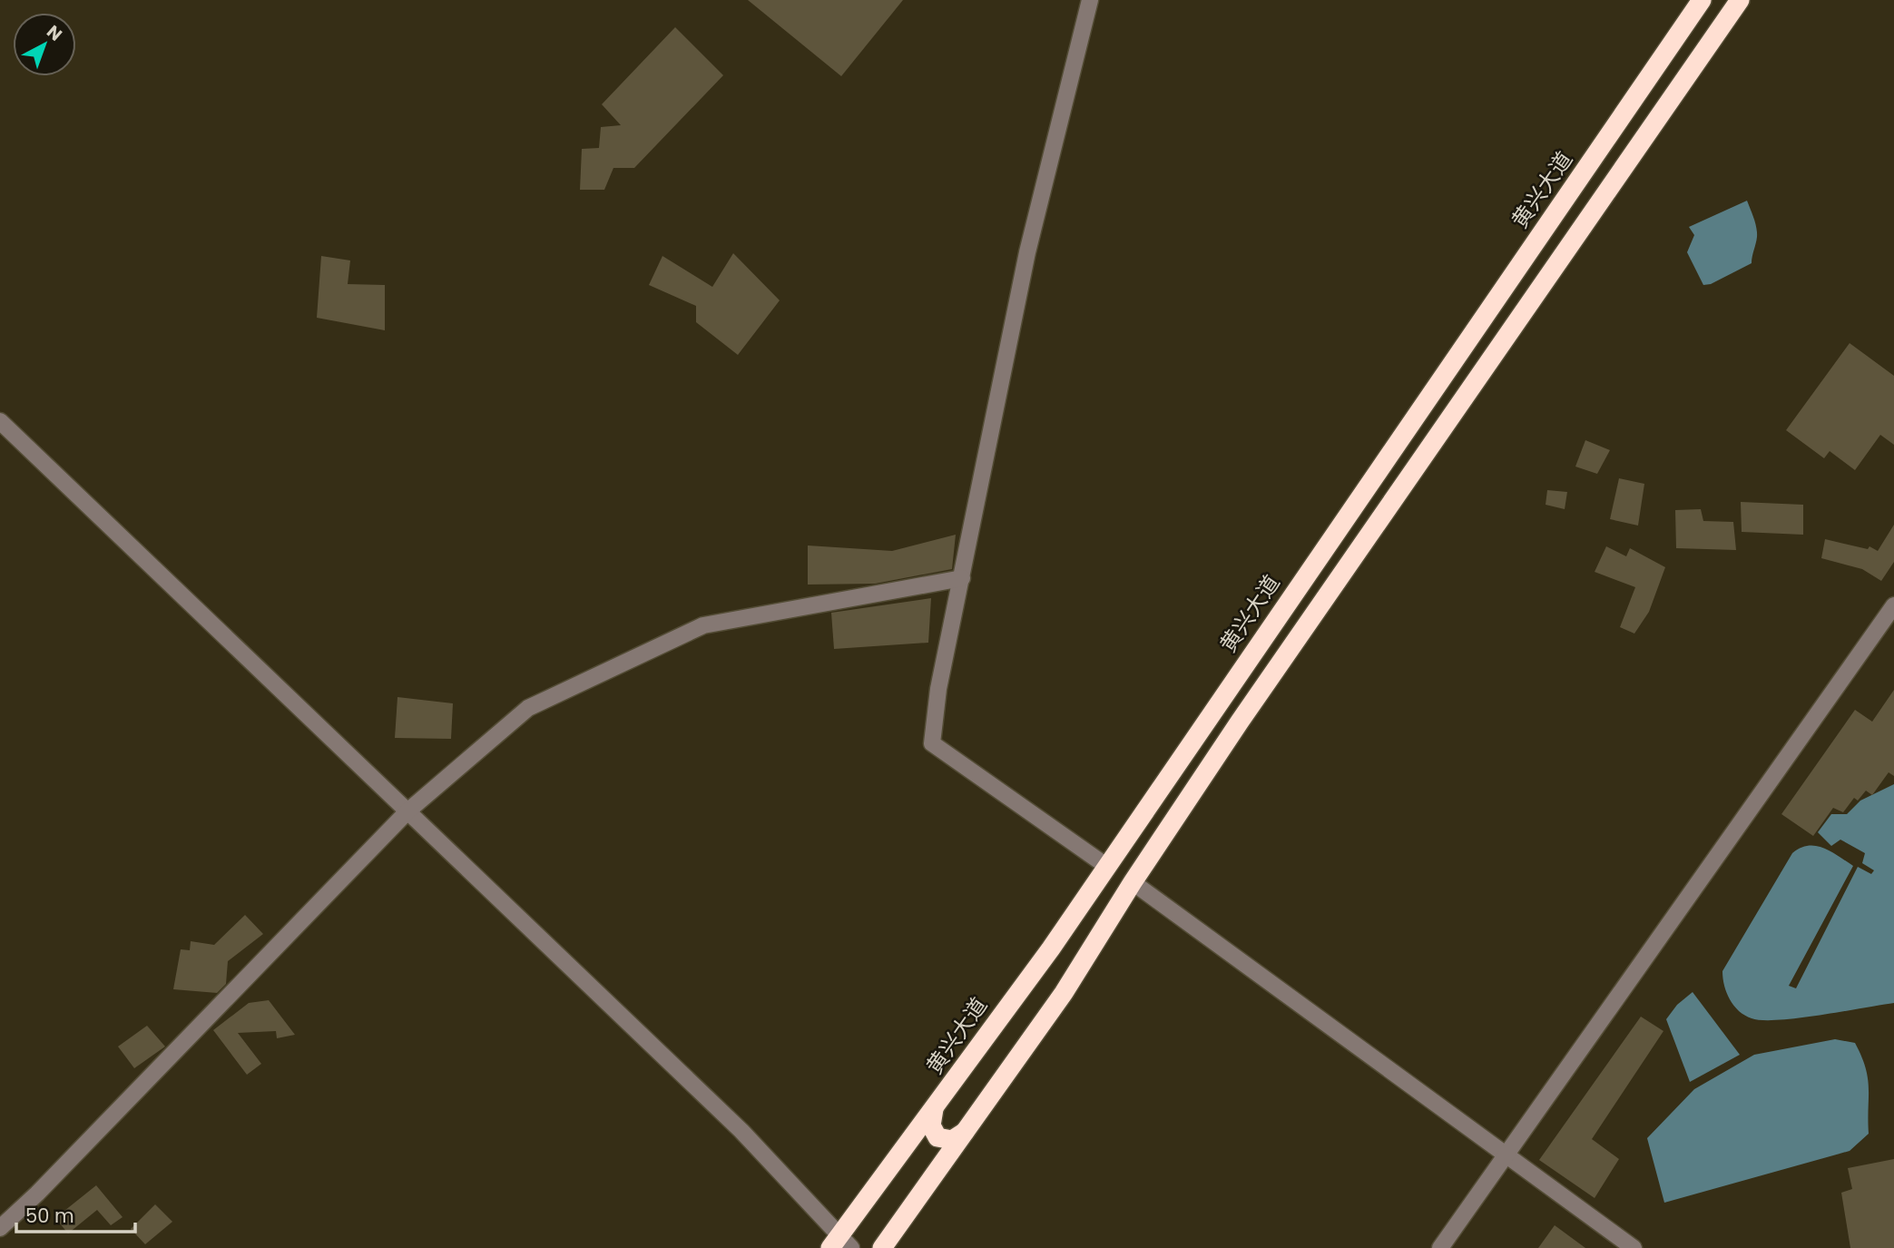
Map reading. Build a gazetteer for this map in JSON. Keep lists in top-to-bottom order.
{
  "streets": {
    "highway": ["黄兴大道"]
  },
  "scale_bar": "50 m",
  "north": "top right"
}
